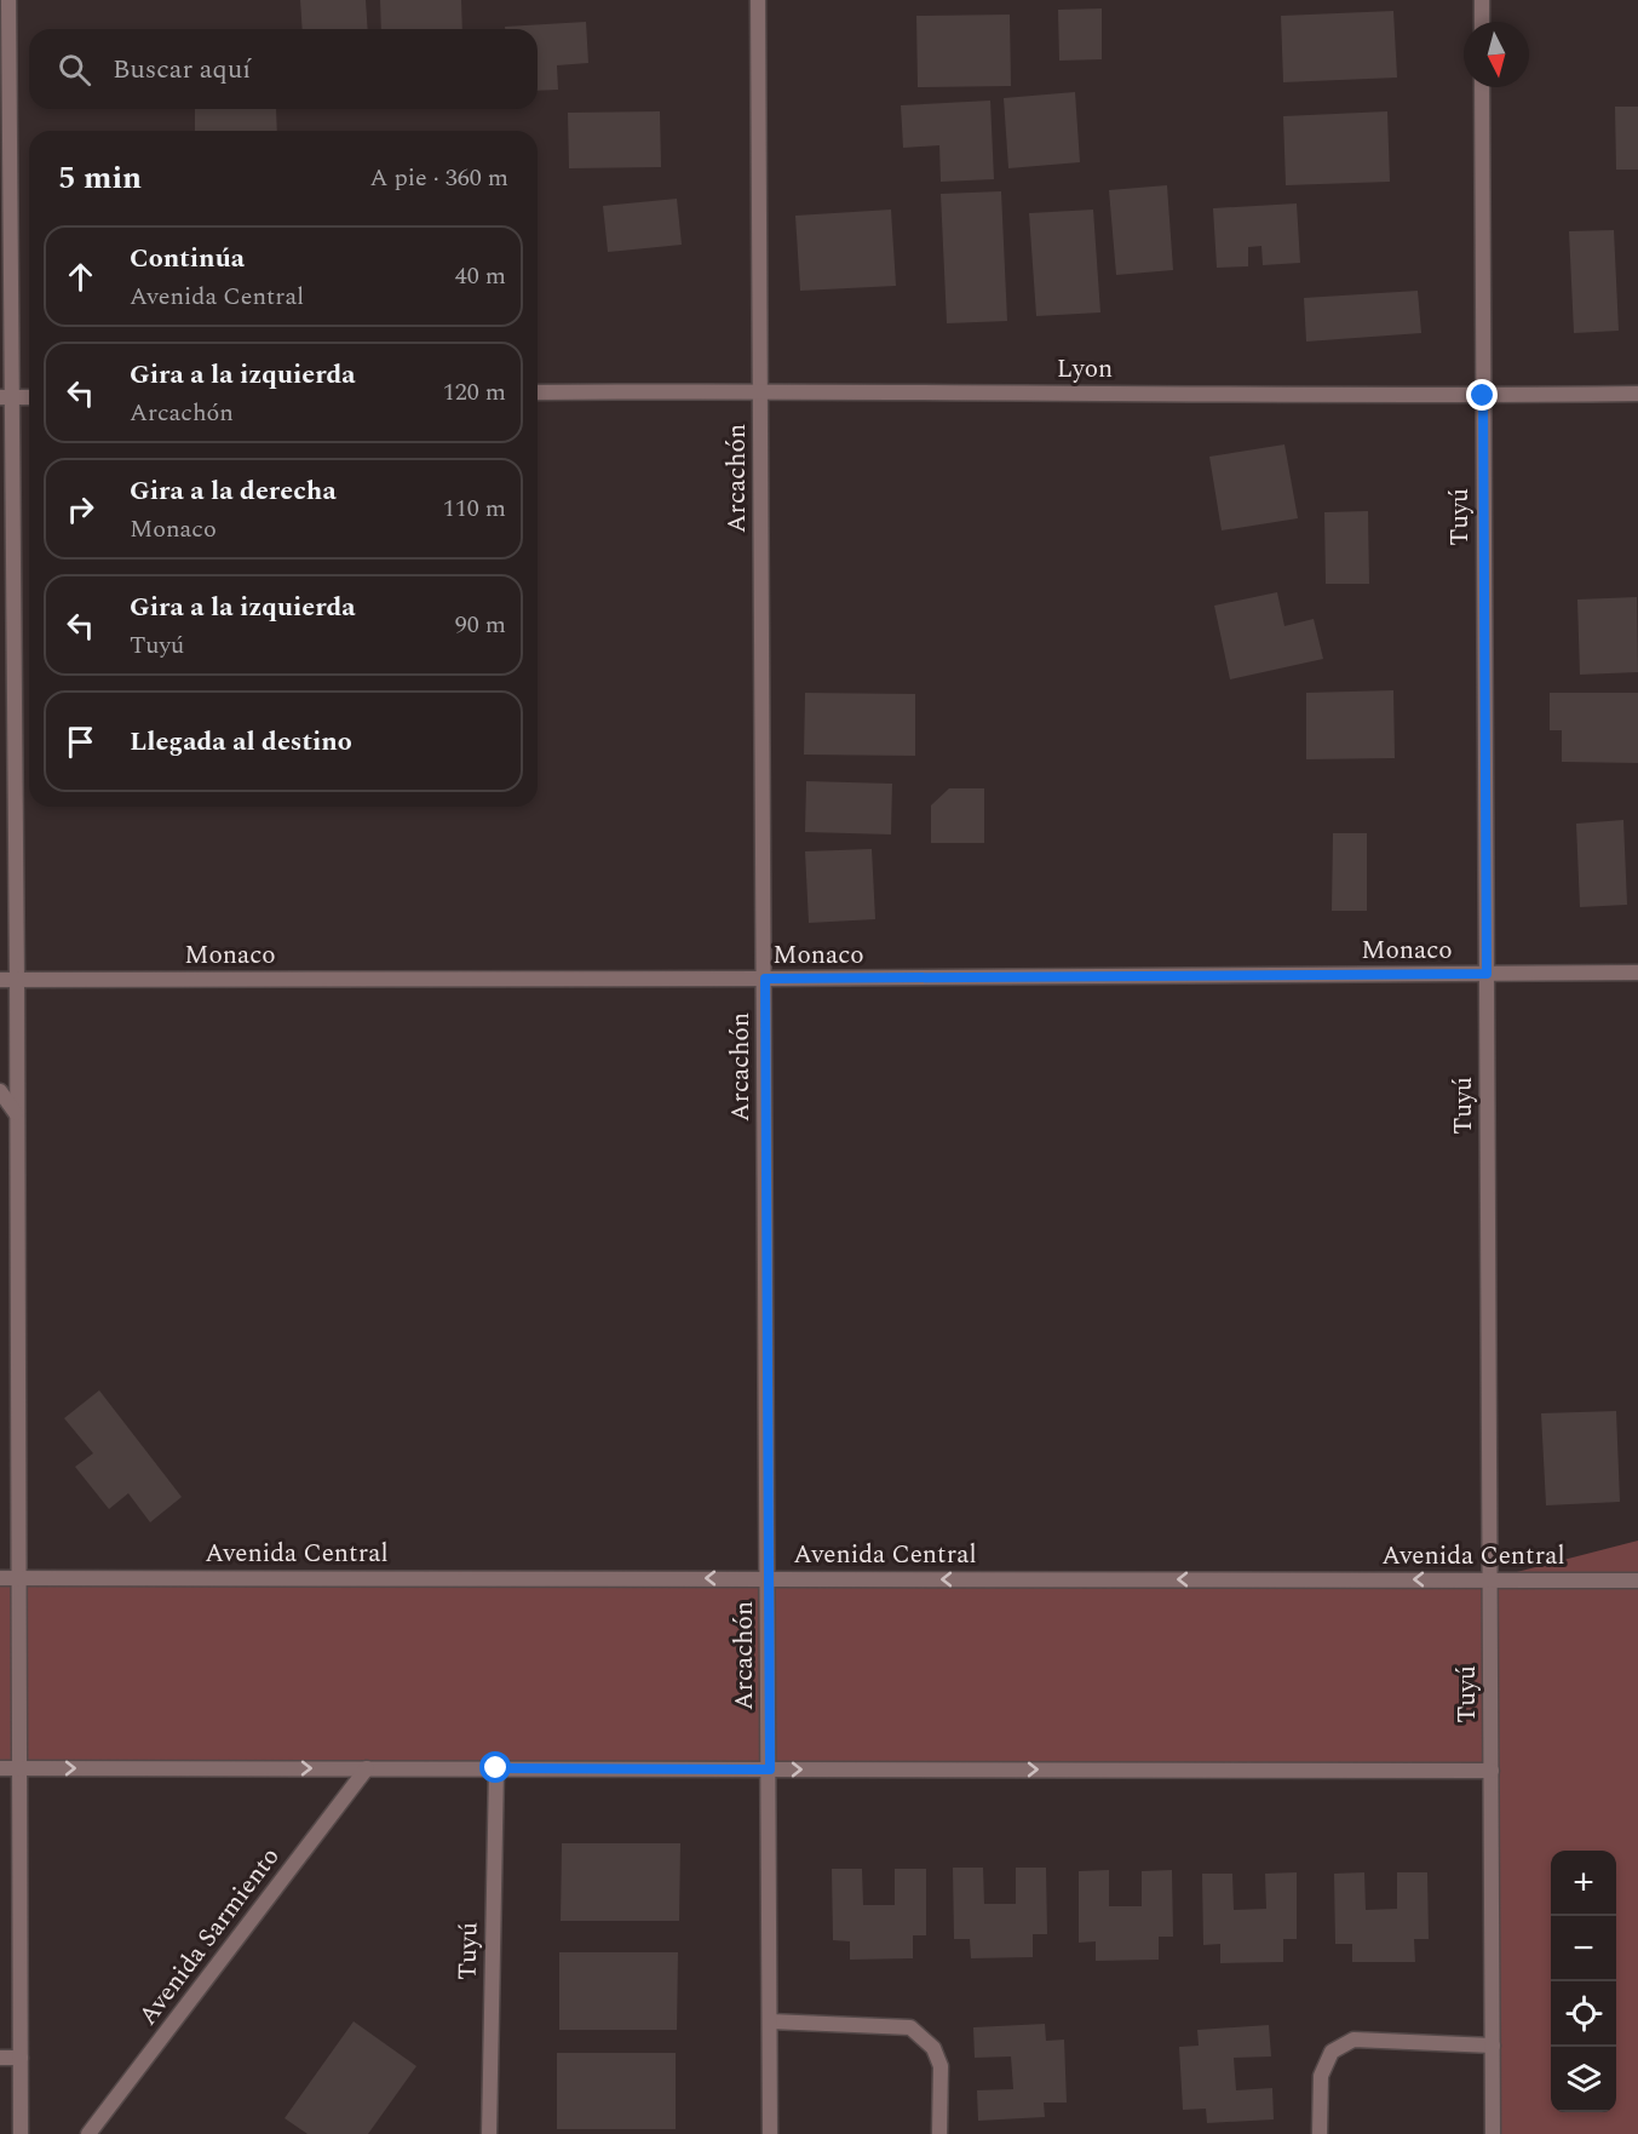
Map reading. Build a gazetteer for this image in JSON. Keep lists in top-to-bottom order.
{
  "streets": {
    "street": [
      "Lyon",
      "Arcachón",
      "Tuyú",
      "Monaco",
      "Avenida Central",
      "Avenida Sarmiento"
    ]
  },
  "crossings": [
    ["Lyon", "Arcachón"],
    ["Lyon", "Tuyú"],
    ["Arcachón", "Monaco"],
    ["Arcachón", "Avenida Central"],
    ["Tuyú", "Monaco"],
    ["Tuyú", "Avenida Central"]
  ],
  "one_way": ["Avenida Central"],
  "north": "bottom",
  "page": {
    "search": "Buscar aquí",
    "heading": ["5 min", "A pie · 360 m"],
    "list": [
      ["Continúa", "Avenida Central", "40 m"],
      ["Gira a la izquierda", "Arcachón", "120 m"],
      ["Gira a la derecha", "Monaco", "110 m"],
      ["Gira a la izquierda", "Tuyú", "90 m"],
      "Llegada al destino"
    ],
    "map_buttons": ["+", "−"]
  }
}
